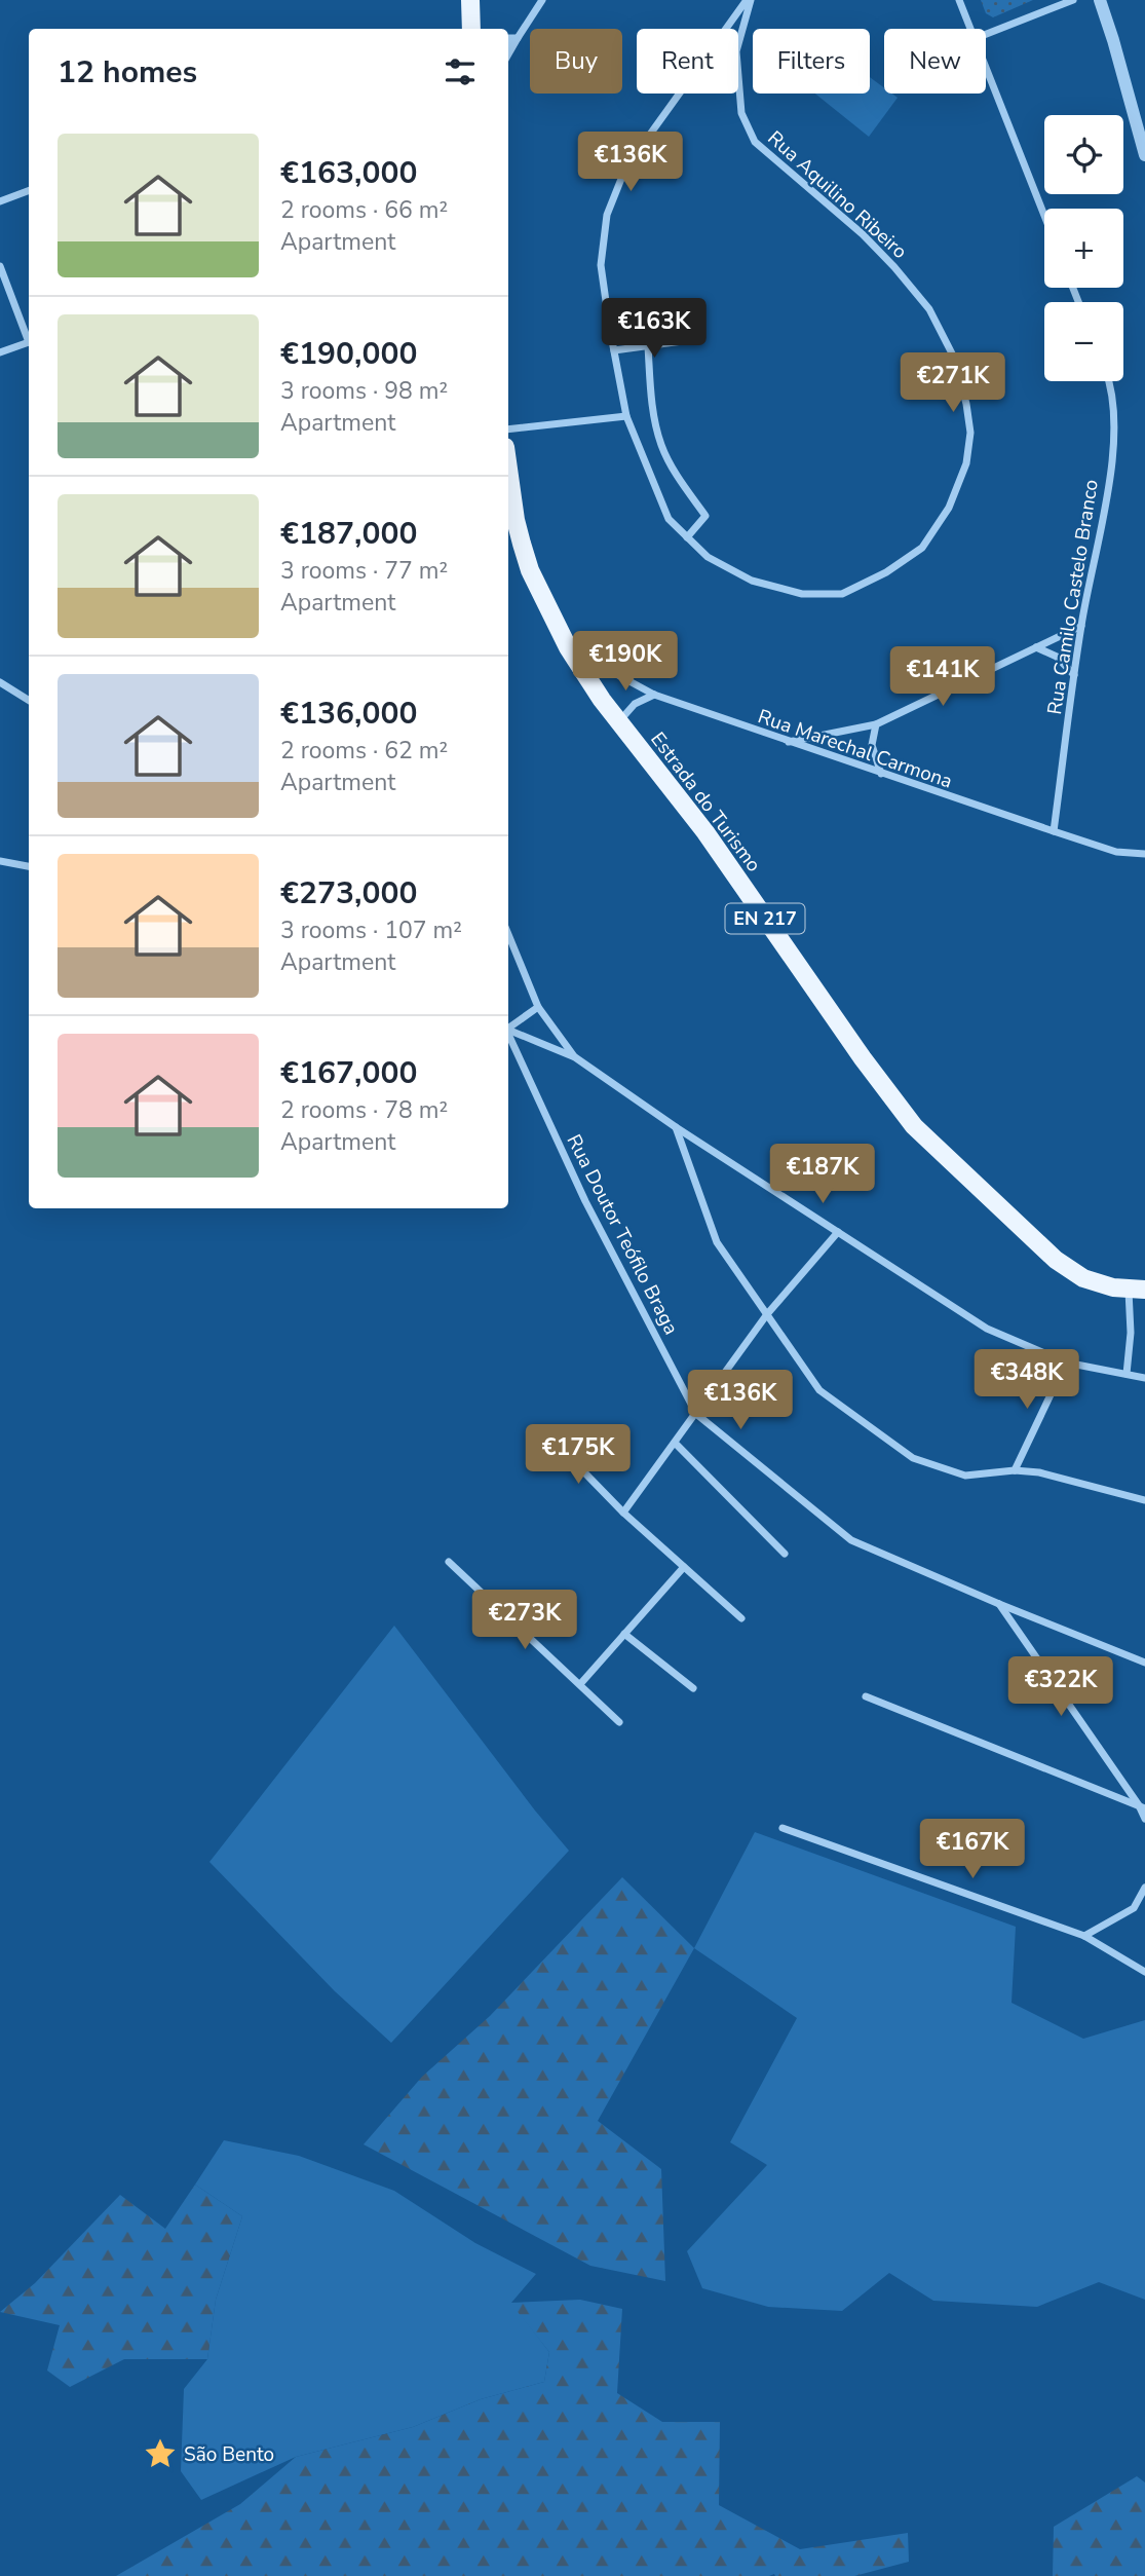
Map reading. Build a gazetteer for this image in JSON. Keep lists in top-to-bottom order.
{
  "streets": {
    "main road": ["Estrada do Turismo", "EN 217"],
    "street": [
      "Rua Aquilino Ribeiro",
      "Rua Camilo Castelo Branco",
      "Rua Marechal Carmona",
      "Rua Doutor Teófilo Braga"
    ]
  },
  "crossings": [
    ["Rua Camilo Castelo Branco", "Rua Marechal Carmona"],
    ["Rua Marechal Carmona", "Estrada do Turismo"]
  ],
  "places": {
    "place": ["São Bento"]
  },
  "page": {
    "chip": [
      "Buy",
      "Rent",
      "Filters",
      "New"
    ],
    "heading": "12 homes",
    "map_buttons": ["+", "−"],
    "list": [
      {
        "name": "€163,000",
        "note": "2 rooms · 66 m² · Apartment"
      },
      {
        "name": "€190,000",
        "note": "3 rooms · 98 m² · Apartment"
      },
      {
        "name": "€187,000",
        "note": "3 rooms · 77 m² · Apartment"
      },
      {
        "name": "€136,000",
        "note": "2 rooms · 62 m² · Apartment"
      },
      {
        "name": "€273,000",
        "note": "3 rooms · 107 m² · Apartment"
      },
      {
        "name": "€167,000",
        "note": "2 rooms · 78 m² · Apartment"
      }
    ],
    "price": [
      "€136K",
      "€163K",
      "€271K",
      "€190K",
      "€141K",
      "€187K",
      "€348K",
      "€136K",
      "€175K",
      "€273K",
      "€322K",
      "€167K"
    ]
  }
}
